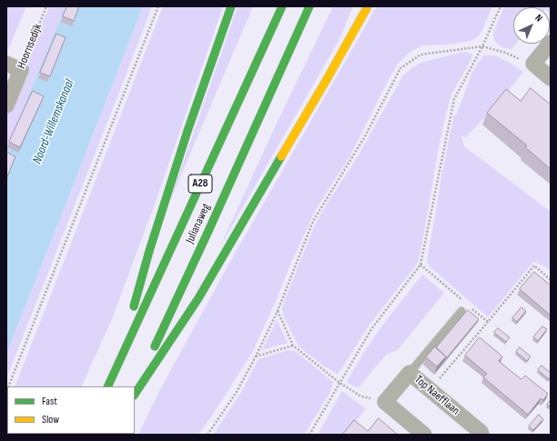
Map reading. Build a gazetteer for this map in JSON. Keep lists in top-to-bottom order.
{
  "streets": {
    "highway": ["A28", "Julianaweg"],
    "street": ["Hoornsedijk", "Top Naefflaan"]
  },
  "crossings": [
    ["A28", "Julianaweg"]
  ],
  "water": ["Noord-Willemskanaal"],
  "legend": ["Fast", "Slow"],
  "north": "top right"
}
